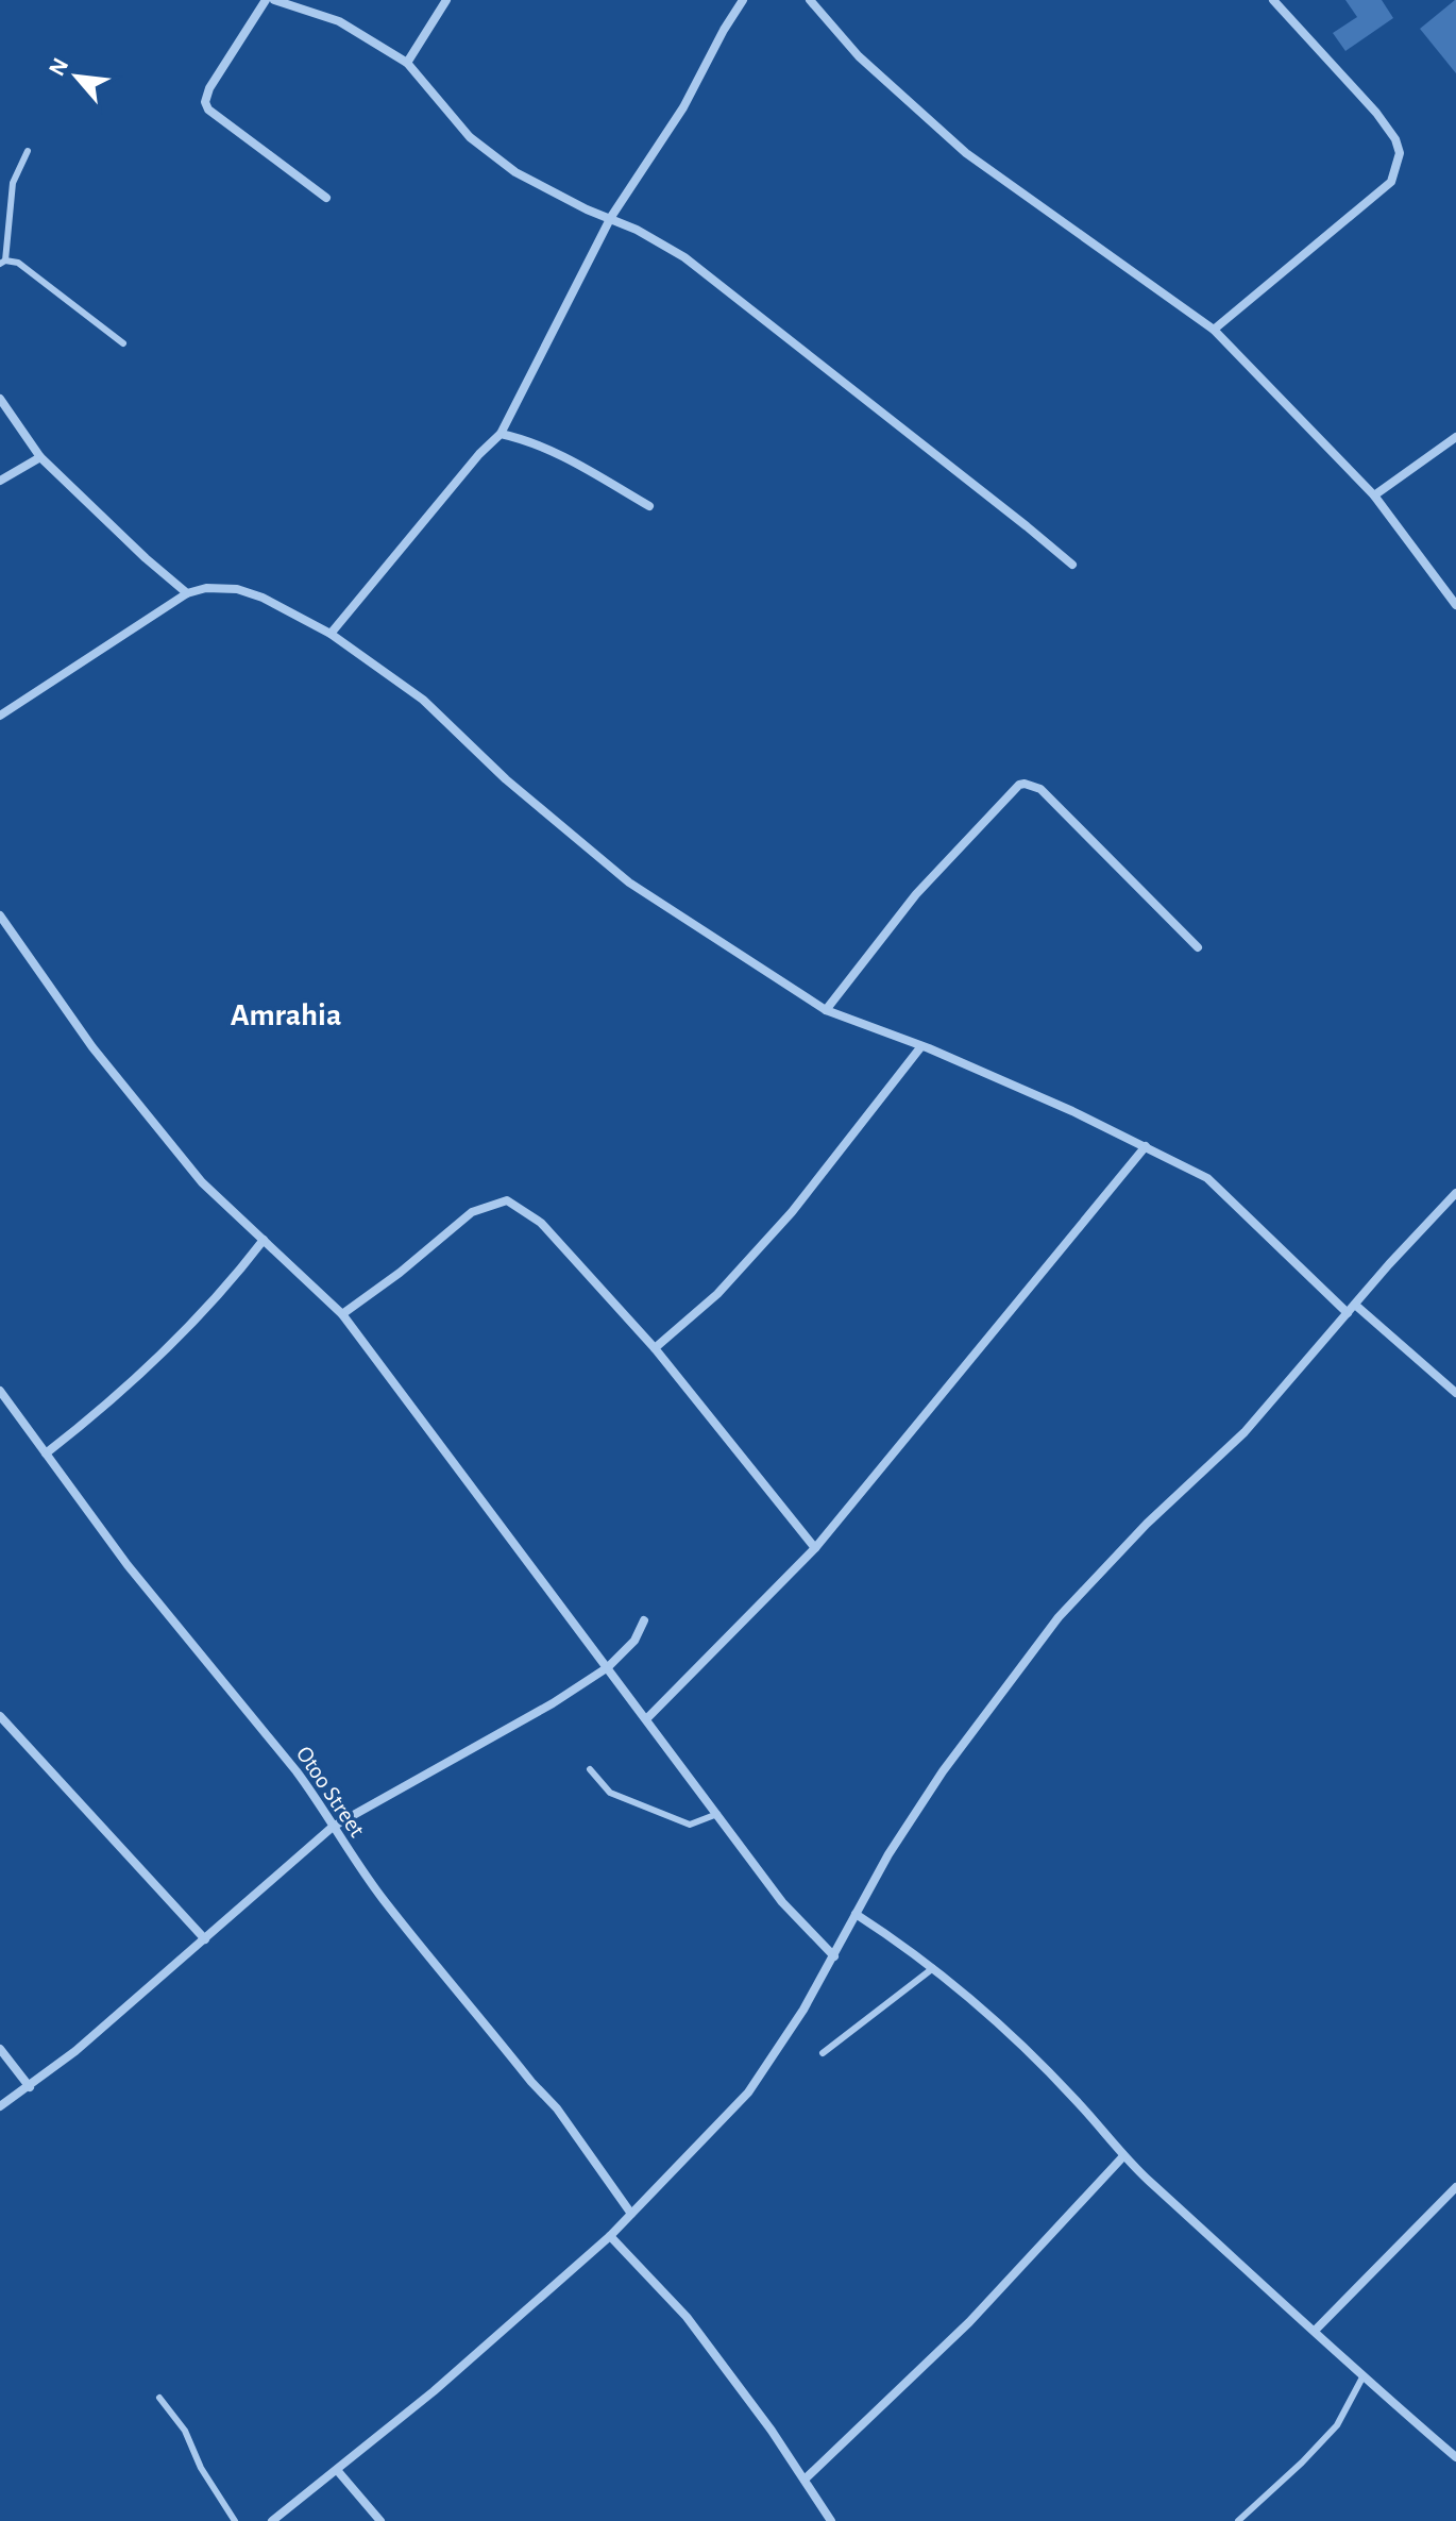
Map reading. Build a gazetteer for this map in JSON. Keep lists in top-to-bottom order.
{
  "streets": {
    "street": ["Otoo Street"]
  },
  "districts": ["Amrahia"],
  "north": "top left"
}
